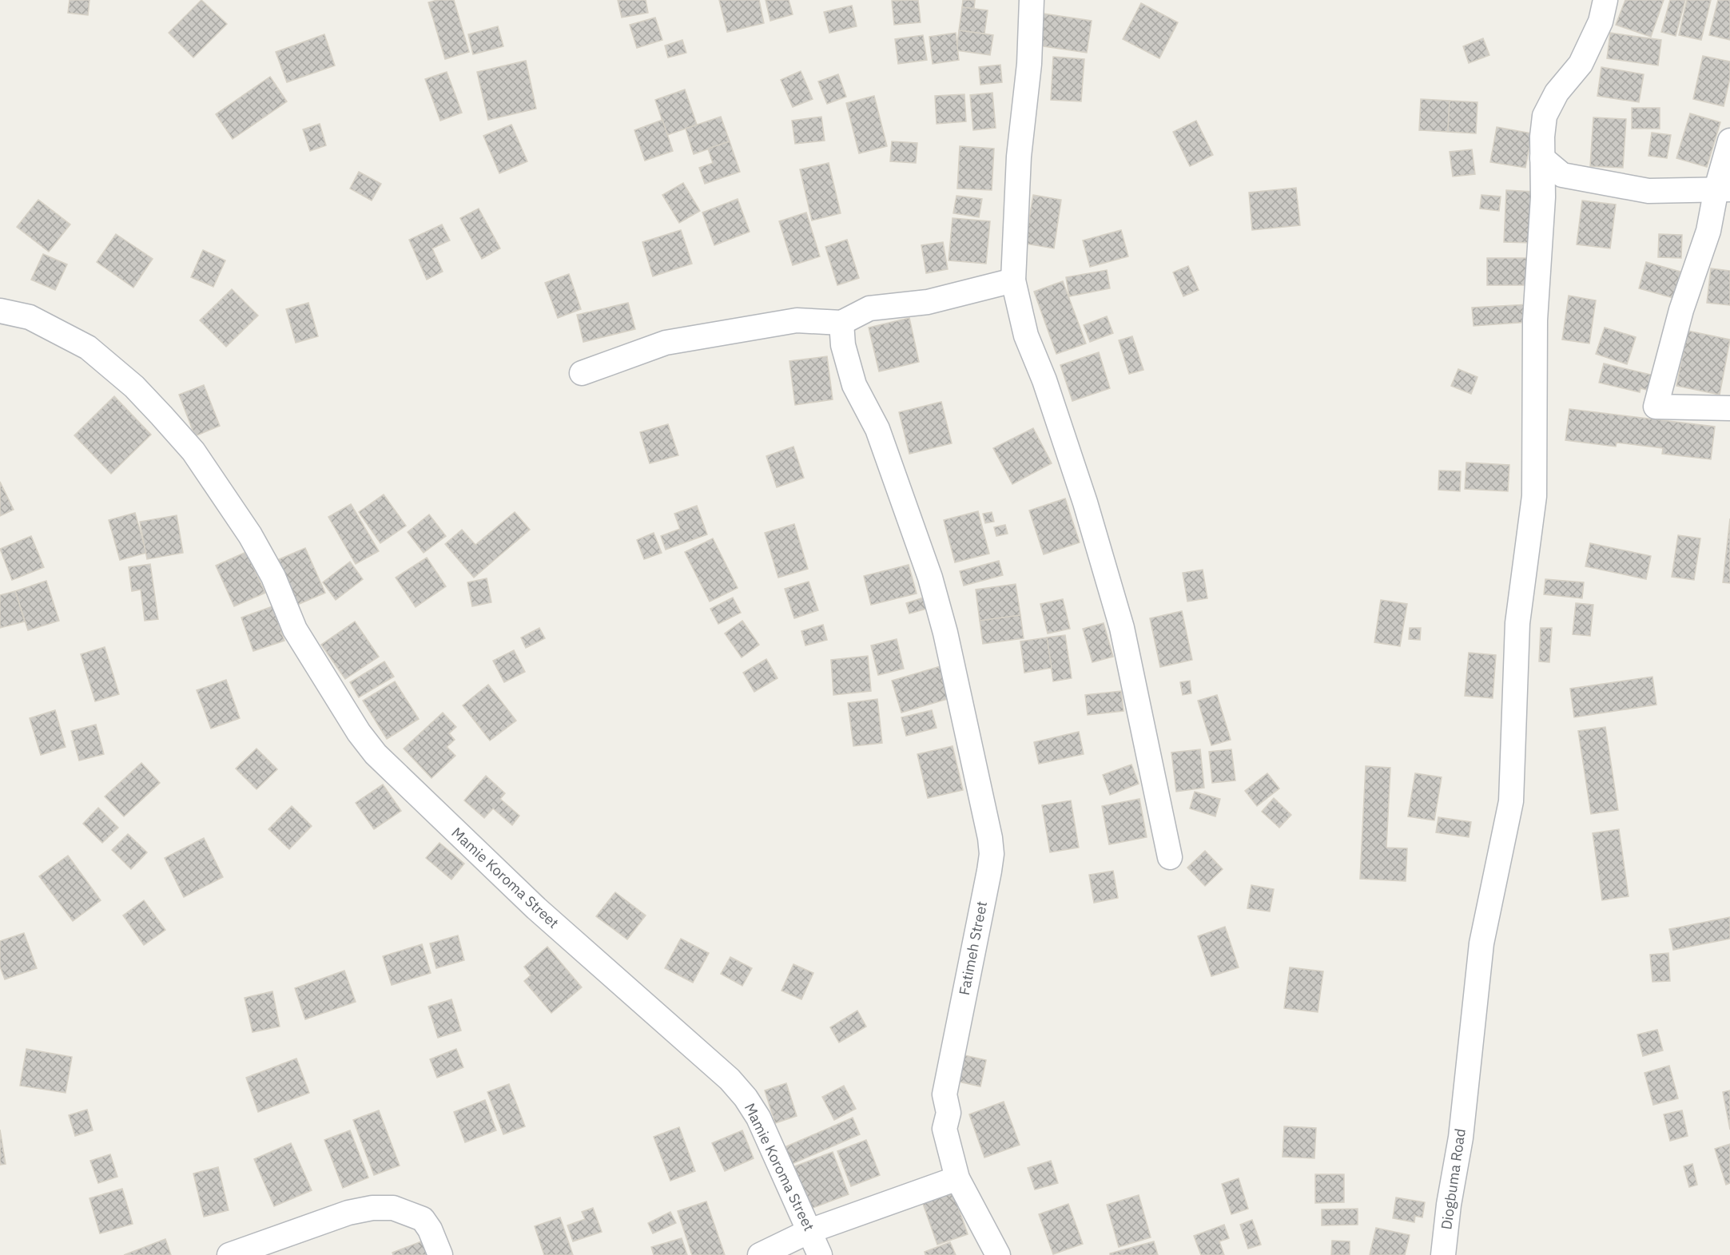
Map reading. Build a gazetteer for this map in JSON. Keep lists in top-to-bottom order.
{
  "streets": {
    "street": ["Mamie Koroma Street", "Fatimeh Street", "Diogbuma Road"]
  }
}
